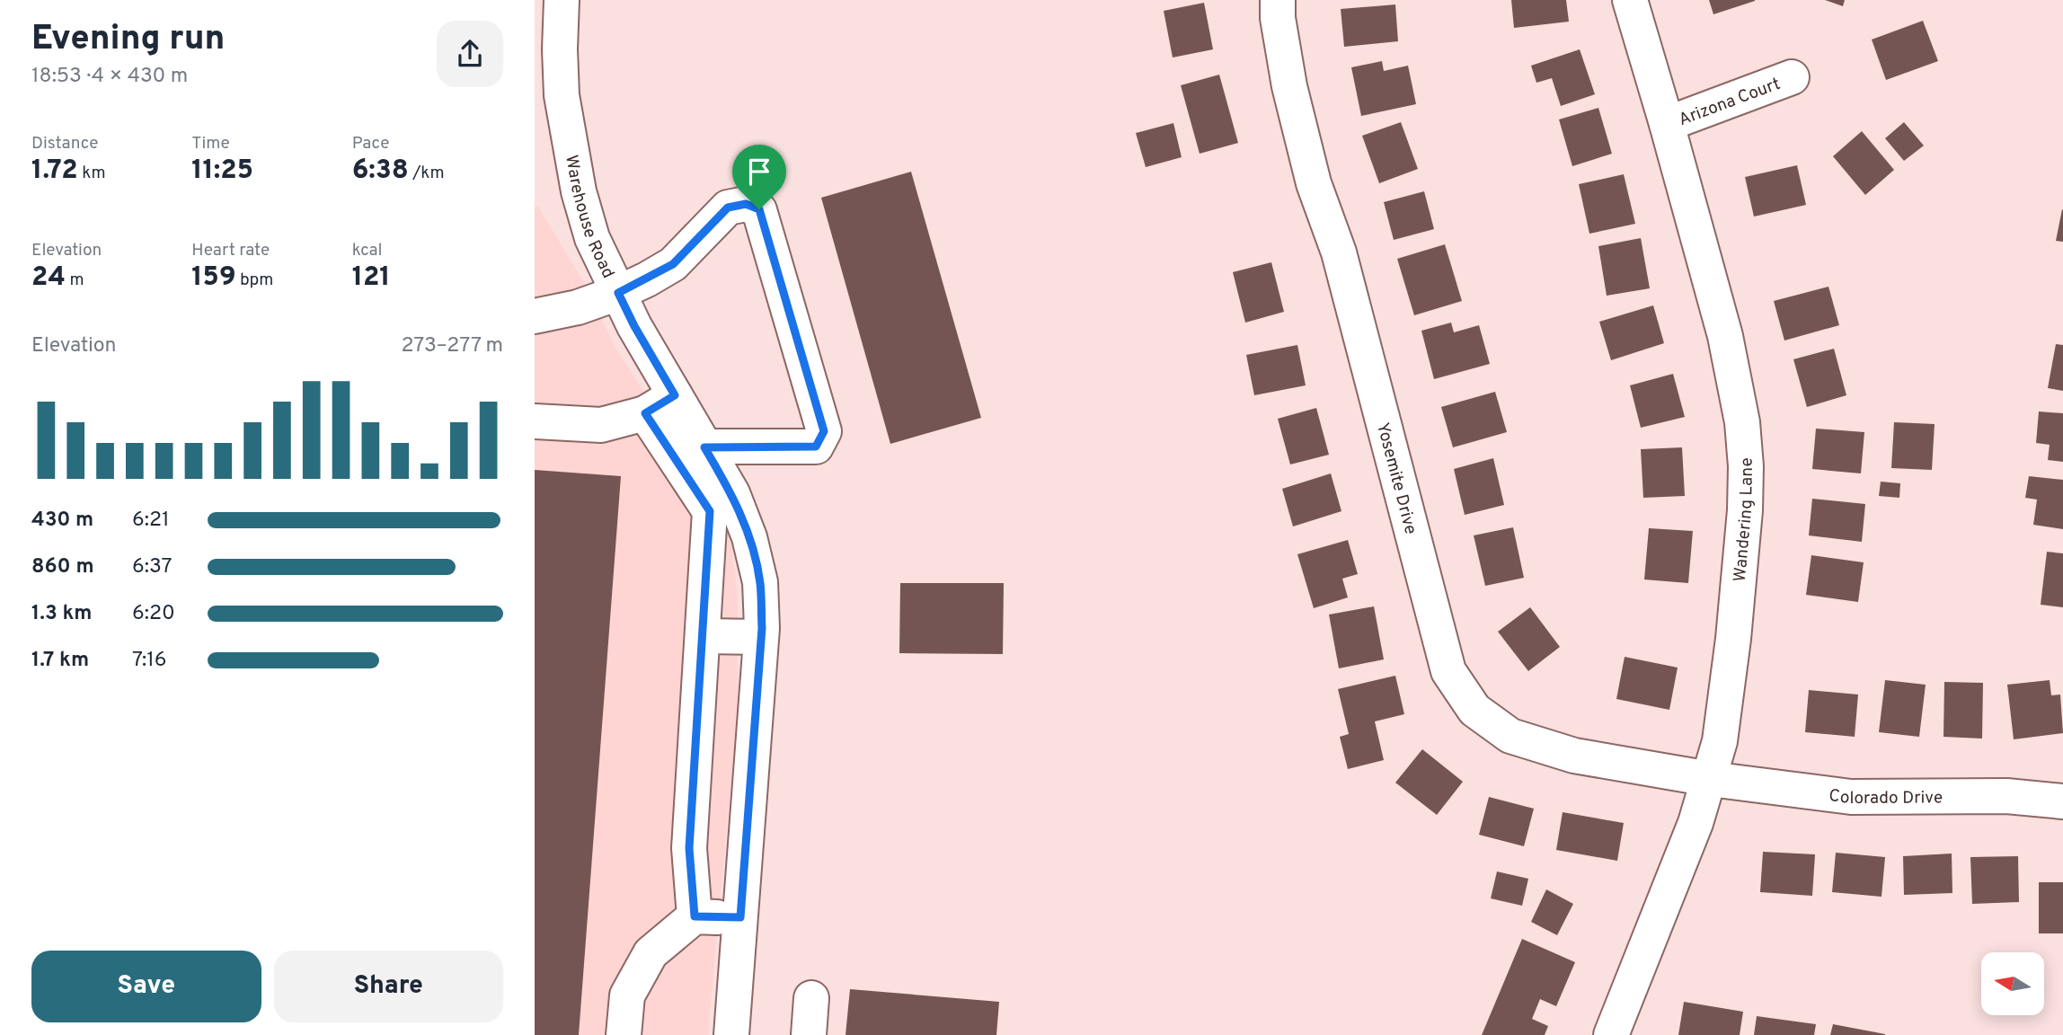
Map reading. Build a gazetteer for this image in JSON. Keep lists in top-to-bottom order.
{
  "streets": {
    "street": [
      "Arizona Court",
      "Warehouse Road",
      "Yosemite Drive",
      "Wandering Lane",
      "Colorado Drive"
    ]
  },
  "crossings": [
    ["Arizona Court", "Wandering Lane"],
    ["Yosemite Drive", "Wandering Lane"],
    ["Yosemite Drive", "Colorado Drive"],
    ["Wandering Lane", "Colorado Drive"]
  ],
  "north": "left",
  "page": {
    "heading": ["Evening run", "18:53 · 4 × 430 m"],
    "stats": [
      ["Distance", "1.72 km"],
      ["Time", "11:25"],
      ["Pace", "6:38 /km"],
      ["Elevation", "24 m"],
      ["Heart rate", "159 bpm"],
      ["kcal", "121"]
    ],
    "chart": ["Elevation", "273–277 m"],
    "list": [
      {
        "name": "430 m",
        "note": "6:21"
      },
      {
        "name": "860 m",
        "note": "6:37"
      },
      {
        "name": "1.3 km",
        "note": "6:20"
      },
      {
        "name": "1.7 km",
        "note": "7:16"
      }
    ],
    "buttons": ["Save", "Share"]
  }
}
